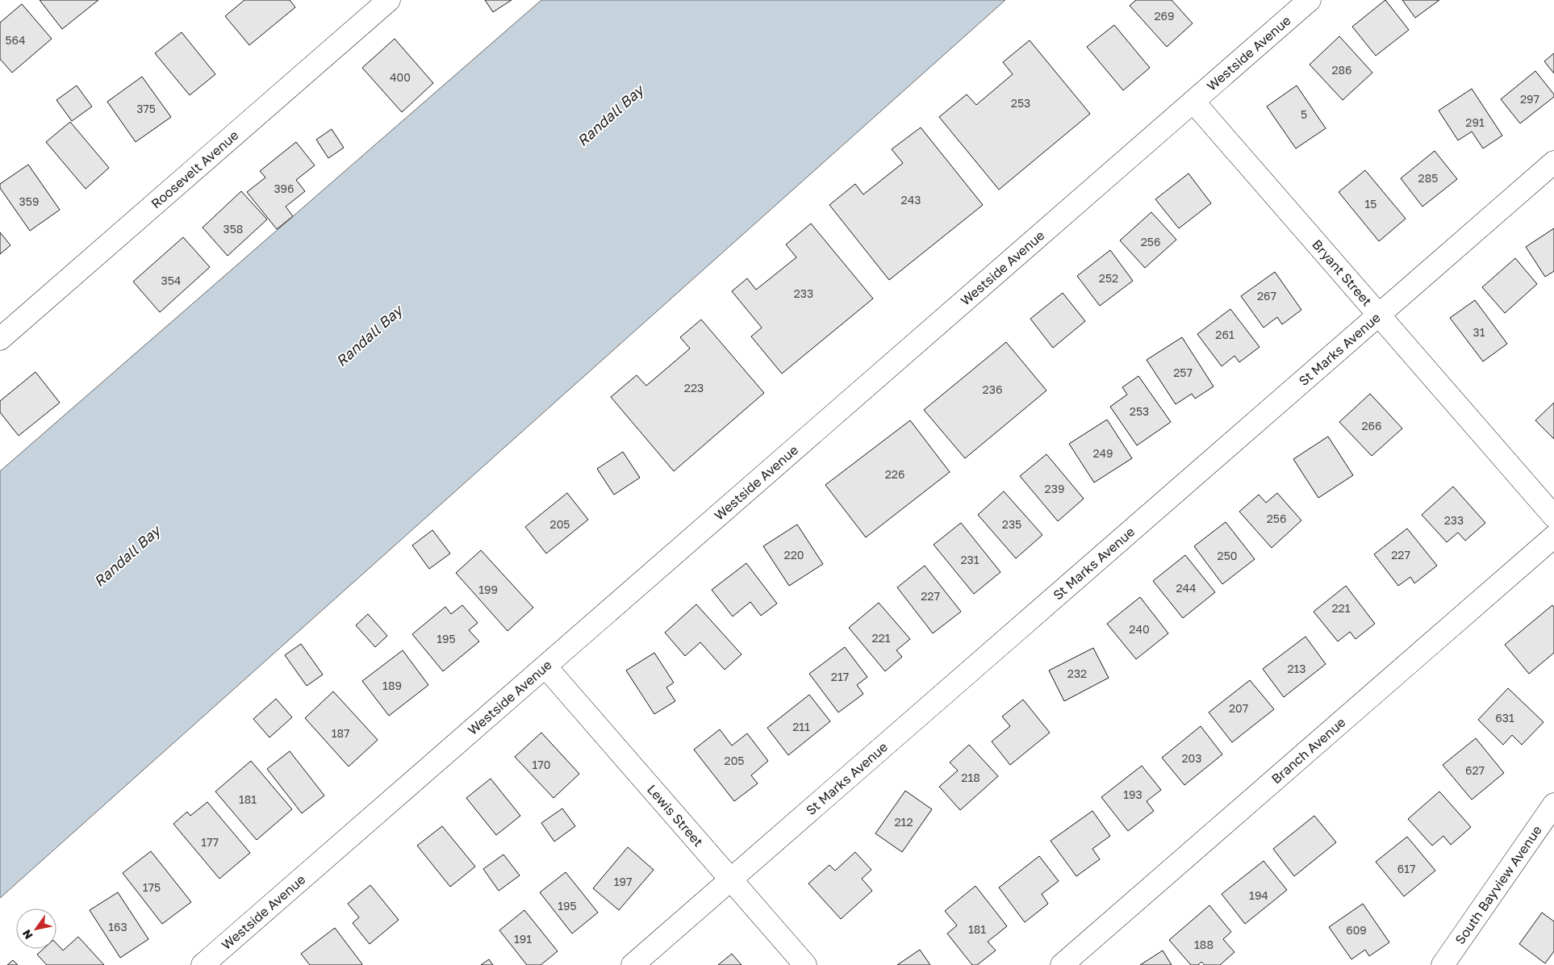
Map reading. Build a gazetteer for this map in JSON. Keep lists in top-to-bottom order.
{
  "streets": {
    "street": [
      "Westside Avenue",
      "Roosevelt Avenue",
      "Bryant Street",
      "St Marks Avenue",
      "Branch Avenue",
      "Lewis Street",
      "South Bayview Avenue"
    ]
  },
  "crossings": [
    ["Westside Avenue", "Bryant Street"],
    ["Westside Avenue", "Lewis Street"],
    ["Bryant Street", "St Marks Avenue"],
    ["St Marks Avenue", "Lewis Street"]
  ],
  "water": ["Randall Bay"],
  "house_numbers": [
    "269",
    "564",
    "286",
    "400",
    "297",
    "253",
    "375",
    "5",
    "291",
    "285",
    "396",
    "243",
    "359",
    "15",
    "358",
    "256",
    "252",
    "354",
    "233",
    "267",
    "31",
    "261",
    "257",
    "223",
    "236",
    "253",
    "266",
    "249",
    "226",
    "239",
    "256",
    "233",
    "205",
    "235",
    "220",
    "227",
    "250",
    "231",
    "244",
    "199",
    "227",
    "221",
    "240",
    "221",
    "195",
    "213",
    "232",
    "217",
    "189",
    "207",
    "631",
    "211",
    "187",
    "203",
    "205",
    "170",
    "627",
    "218",
    "193",
    "181",
    "212",
    "177",
    "617",
    "197",
    "175",
    "194",
    "195",
    "163",
    "181",
    "609",
    "191",
    "188"
  ],
  "north": "bottom left"
}
